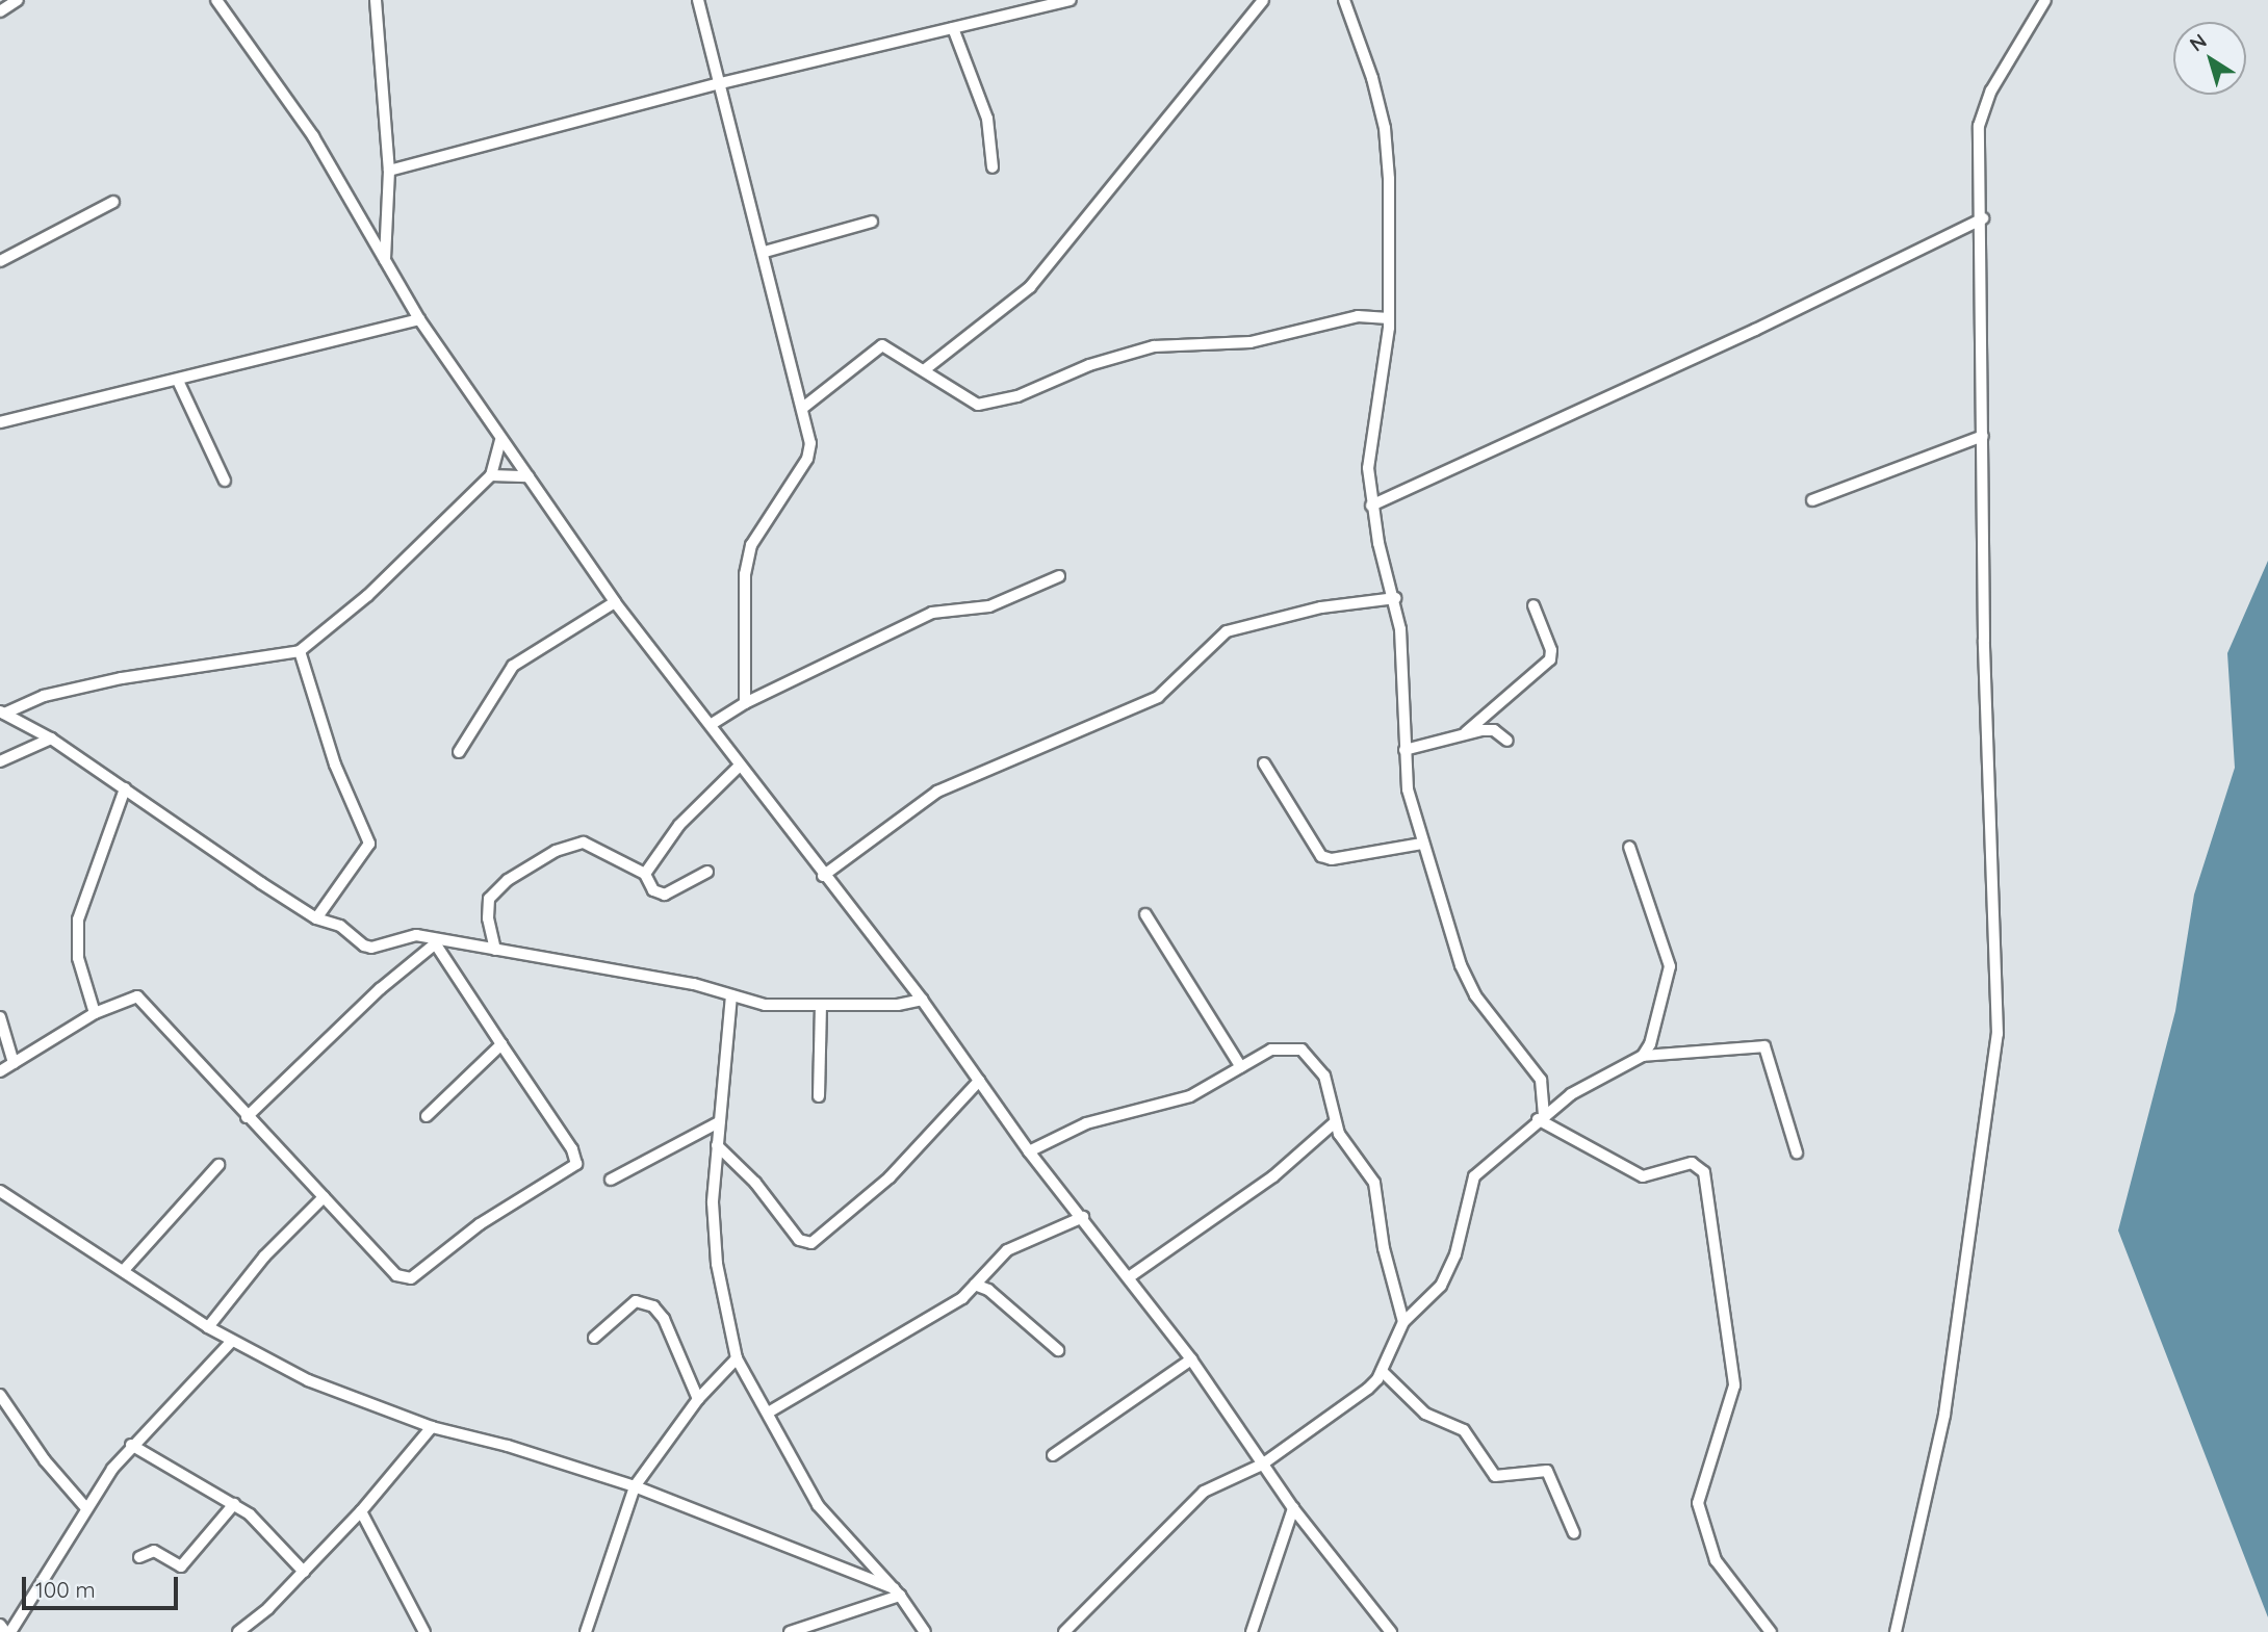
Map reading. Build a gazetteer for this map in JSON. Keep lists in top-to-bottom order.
{
  "scale_bar": "100 m",
  "north": "top left"
}
